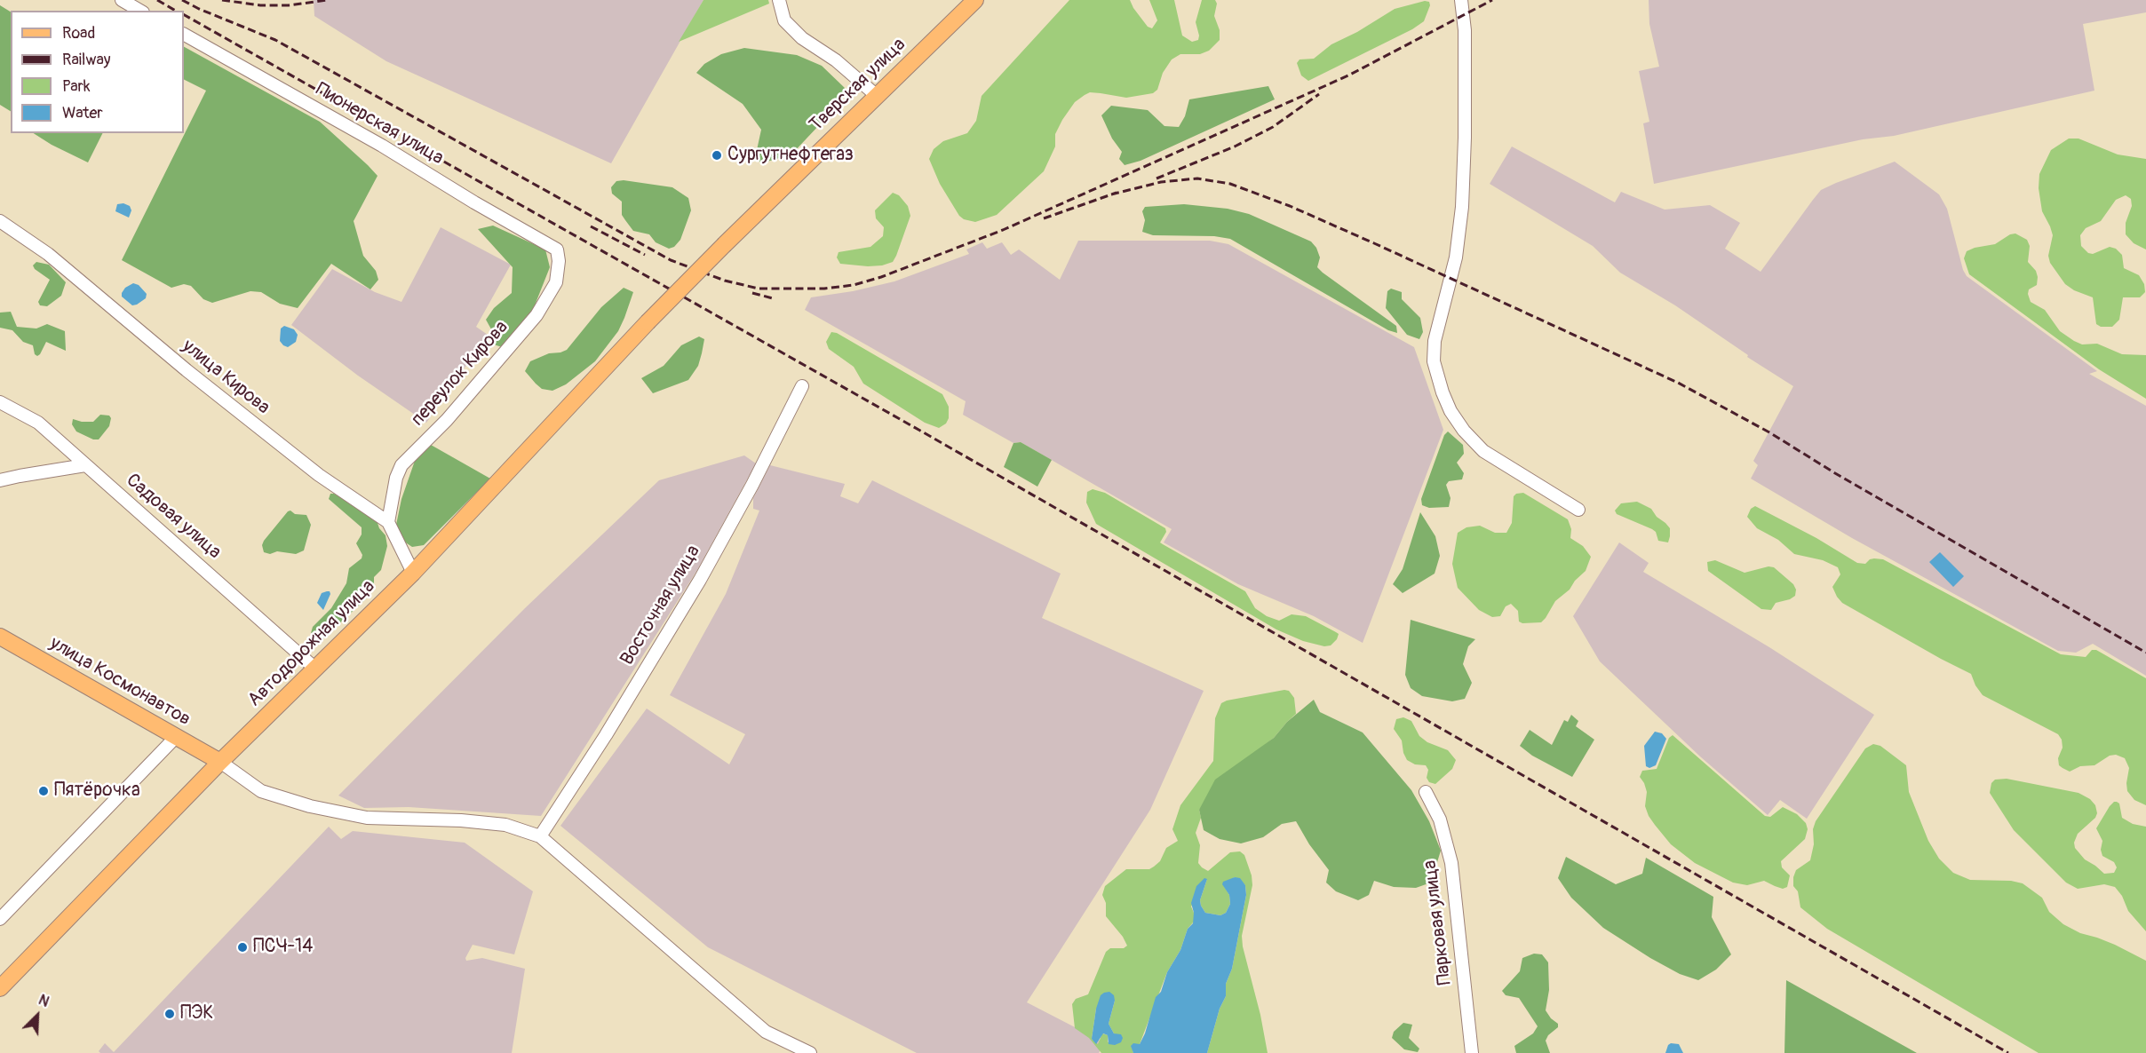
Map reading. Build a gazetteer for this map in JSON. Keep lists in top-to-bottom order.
{
  "streets": {
    "main road": ["Тверская улица", "Автодорожная улица", "улица Космонавтов"],
    "street": [
      "Пионерская улица",
      "переулок Кирова",
      "улица Кирова",
      "Садовая улица",
      "Восточная улица",
      "Парковая улица"
    ]
  },
  "crossings": [
    ["Тверская улица", "Автодорожная улица"],
    ["Пионерская улица", "переулок Кирова"],
    ["переулок Кирова", "улица Кирова"],
    ["улица Кирова", "Автодорожная улица"],
    ["Садовая улица", "Автодорожная улица"],
    ["Автодорожная улица", "улица Космонавтов"]
  ],
  "places": [
    "Сургутнефтегаз",
    "Пятёрочка",
    "ПСЧ-14",
    "ПЭК"
  ],
  "legend": [
    "Road",
    "Railway",
    "Park",
    "Water"
  ],
  "north": "top right"
}
